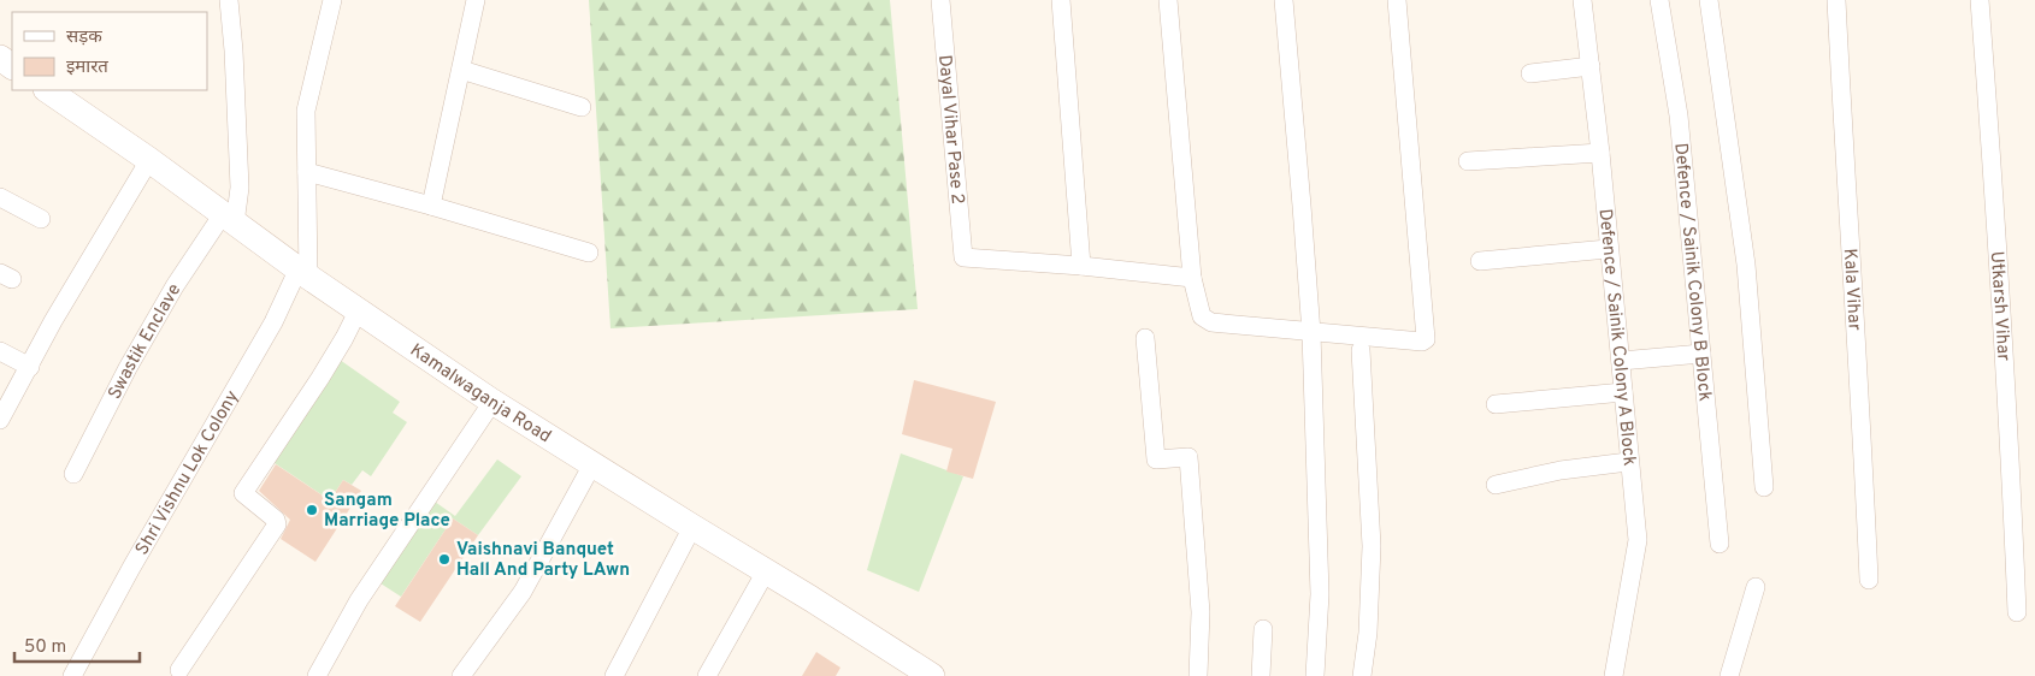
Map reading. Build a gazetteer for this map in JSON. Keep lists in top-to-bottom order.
{
  "streets": {
    "main road": ["Kamalwaganja Road"],
    "street": [
      "Dayal Vihar Pase 2",
      "Defence / Sainik Colony B Block",
      "Kala Vihar",
      "Utkarsh Vihar",
      "Defence / Sainik Colony A Block",
      "Swastik Enclave",
      "Shri Vishnu Lok Colony"
    ]
  },
  "crossings": [
    ["Swastik Enclave", "Kamalwaganja Road"],
    ["Kamalwaganja Road", "Shri Vishnu Lok Colony"]
  ],
  "places": ["Sangam Marriage Place", "Vaishnavi Banquet Hall And Party LAwn"],
  "legend": ["सड़क", "इमारत"],
  "scale_bar": "50 m"
}
